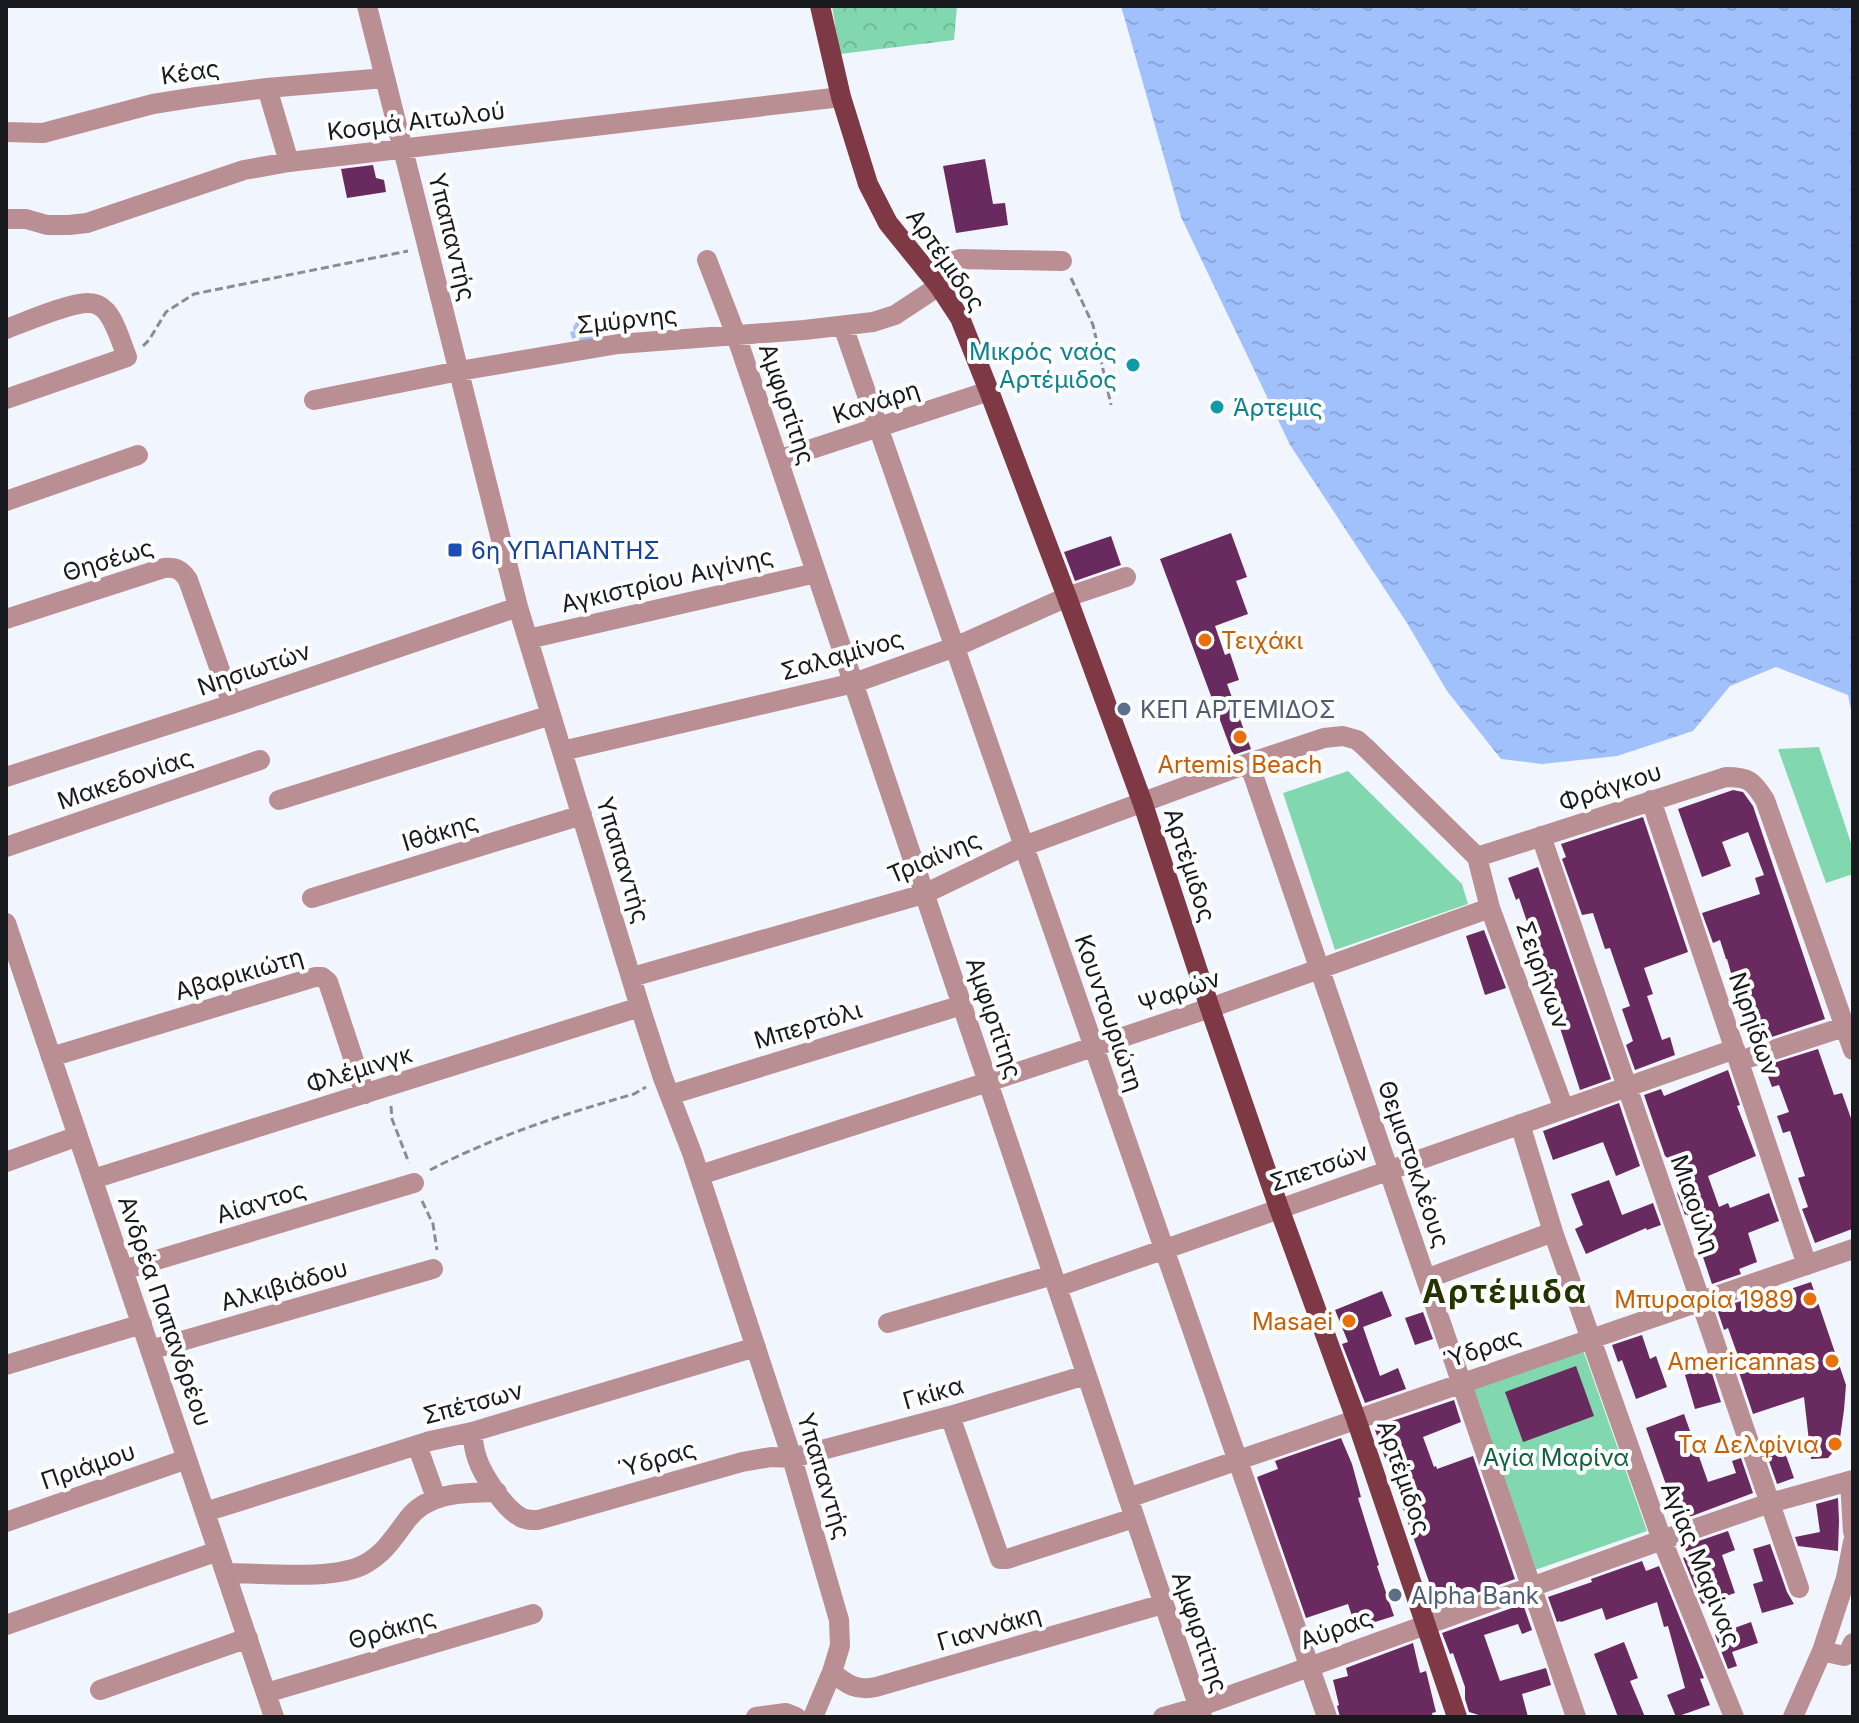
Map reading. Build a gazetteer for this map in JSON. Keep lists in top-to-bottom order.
{
  "streets": {
    "main road": ["Αρτέμιδος"],
    "street": [
      "Κέας",
      "Κοσμά Αιτωλού",
      "Υπαπαντής",
      "Σμύρνης",
      "Κανάρη",
      "Αμφιρτίτης",
      "Θησέως",
      "Αγκιστρίου Αιγίνης",
      "Σαλαμίνος",
      "Νησιωτών",
      "Μακεδονίας",
      "Φράγκου",
      "Ιθάκης",
      "Τριαίνης",
      "Αβαρικιώτη",
      "Σειρήνων",
      "Ψαρών",
      "Κουντουριώτη",
      "Νιρηίδων",
      "Μπερτόλι",
      "Φλέμινγκ",
      "Θεμιστοκλέους",
      "Σπετσών",
      "Αίαντος",
      "Μιαούλη",
      "Αλκιβιάδου",
      "Ανδρέα Παπανδρέου",
      "Ύδρας",
      "Γκίκα",
      "Σπέτσων",
      "Πριάμου",
      "Αγίας Μαρίνας",
      "Γιαννάκη",
      "Θράκης",
      "Αύρας"
    ]
  },
  "crossings": [
    ["Κέας", "Υπαπαντής"],
    ["Κοσμά Αιτωλού", "Υπαπαντής"],
    ["Κοσμά Αιτωλού", "Αρτέμιδος"],
    ["Υπαπαντής", "Σμύρνης"],
    ["Υπαπαντής", "Αγκιστρίου Αιγίνης"],
    ["Υπαπαντής", "Σαλαμίνος"],
    ["Υπαπαντής", "Νησιωτών"],
    ["Υπαπαντής", "Ιθάκης"],
    ["Υπαπαντής", "Τριαίνης"],
    ["Υπαπαντής", "Ψαρών"],
    ["Υπαπαντής", "Μπερτόλι"],
    ["Υπαπαντής", "Φλέμινγκ"],
    ["Υπαπαντής", "Ύδρας"],
    ["Υπαπαντής", "Γκίκα"],
    ["Υπαπαντής", "Σπέτσων"],
    ["Υπαπαντής", "Γιαννάκη"],
    ["Αρτέμιδος", "Σμύρνης"],
    ["Αρτέμιδος", "Κανάρη"],
    ["Αρτέμιδος", "Σαλαμίνος"],
    ["Αρτέμιδος", "Τριαίνης"],
    ["Αρτέμιδος", "Ψαρών"],
    ["Αρτέμιδος", "Σπετσών"],
    ["Αρτέμιδος", "Ύδρας"],
    ["Αρτέμιδος", "Αύρας"],
    ["Σμύρνης", "Αμφιρτίτης"],
    ["Σμύρνης", "Κουντουριώτη"],
    ["Κανάρη", "Αμφιρτίτης"],
    ["Κανάρη", "Κουντουριώτη"],
    ["Αμφιρτίτης", "Αγκιστρίου Αιγίνης"],
    ["Αμφιρτίτης", "Σαλαμίνος"],
    ["Αμφιρτίτης", "Τριαίνης"],
    ["Αμφιρτίτης", "Ψαρών"],
    ["Αμφιρτίτης", "Μπερτόλι"],
    ["Αμφιρτίτης", "Σπετσών"],
    ["Αμφιρτίτης", "Ύδρας"],
    ["Αμφιρτίτης", "Γκίκα"],
    ["Αμφιρτίτης", "Γιαννάκη"],
    ["Αμφιρτίτης", "Αύρας"],
    ["Θησέως", "Νησιωτών"],
    ["Σαλαμίνος", "Κουντουριώτη"],
    ["Φράγκου", "Σειρήνων"],
    ["Φράγκου", "Νιρηίδων"],
    ["Φράγκου", "Σπετσών"],
    ["Φράγκου", "Μιαούλη"],
    ["Τριαίνης", "Κουντουριώτη"],
    ["Τριαίνης", "Θεμιστοκλέους"],
    ["Αβαρικιώτη", "Φλέμινγκ"],
    ["Αβαρικιώτη", "Ανδρέα Παπανδρέου"],
    ["Σειρήνων", "Ψαρών"],
    ["Σειρήνων", "Σπετσών"],
    ["Ψαρών", "Κουντουριώτη"],
    ["Ψαρών", "Θεμιστοκλέους"],
    ["Κουντουριώτη", "Σπετσών"],
    ["Κουντουριώτη", "Ύδρας"],
    ["Κουντουριώτη", "Αύρας"],
    ["Νιρηίδων", "Σπετσών"],
    ["Νιρηίδων", "Ύδρας"],
    ["Φλέμινγκ", "Ανδρέα Παπανδρέου"],
    ["Θεμιστοκλέους", "Σπετσών"],
    ["Θεμιστοκλέους", "Ύδρας"],
    ["Θεμιστοκλέους", "Αύρας"],
    ["Σπετσών", "Μιαούλη"],
    ["Σπετσών", "Αγίας Μαρίνας"],
    ["Αίαντος", "Ανδρέα Παπανδρέου"],
    ["Μιαούλη", "Ύδρας"],
    ["Μιαούλη", "Αύρας"],
    ["Αλκιβιάδου", "Ανδρέα Παπανδρέου"],
    ["Ανδρέα Παπανδρέου", "Σπέτσων"],
    ["Ανδρέα Παπανδρέου", "Πριάμου"],
    ["Ανδρέα Παπανδρέου", "Θράκης"],
    ["Ύδρας", "Γκίκα"],
    ["Ύδρας", "Αγίας Μαρίνας"],
    ["Αγίας Μαρίνας", "Αύρας"]
  ],
  "districts": ["Αρτέμιδα"],
  "parks": ["Αγία Μαρίνα"],
  "places": {
    "other": [
      "Μικρός ναός Αρτέμιδος",
      "Άρτεμις",
      "Τειχάκι",
      "ΚΕΠ ΑΡΤΕΜΙΔΟΣ",
      "Artemis Beach",
      "Μπυραρία 1989",
      "Masaei",
      "Americannas",
      "Τα Δελφίνια",
      "Alpha Bank"
    ],
    "transit": ["6η ΥΠΑΠΑΝΤΗΣ"]
  }
}
